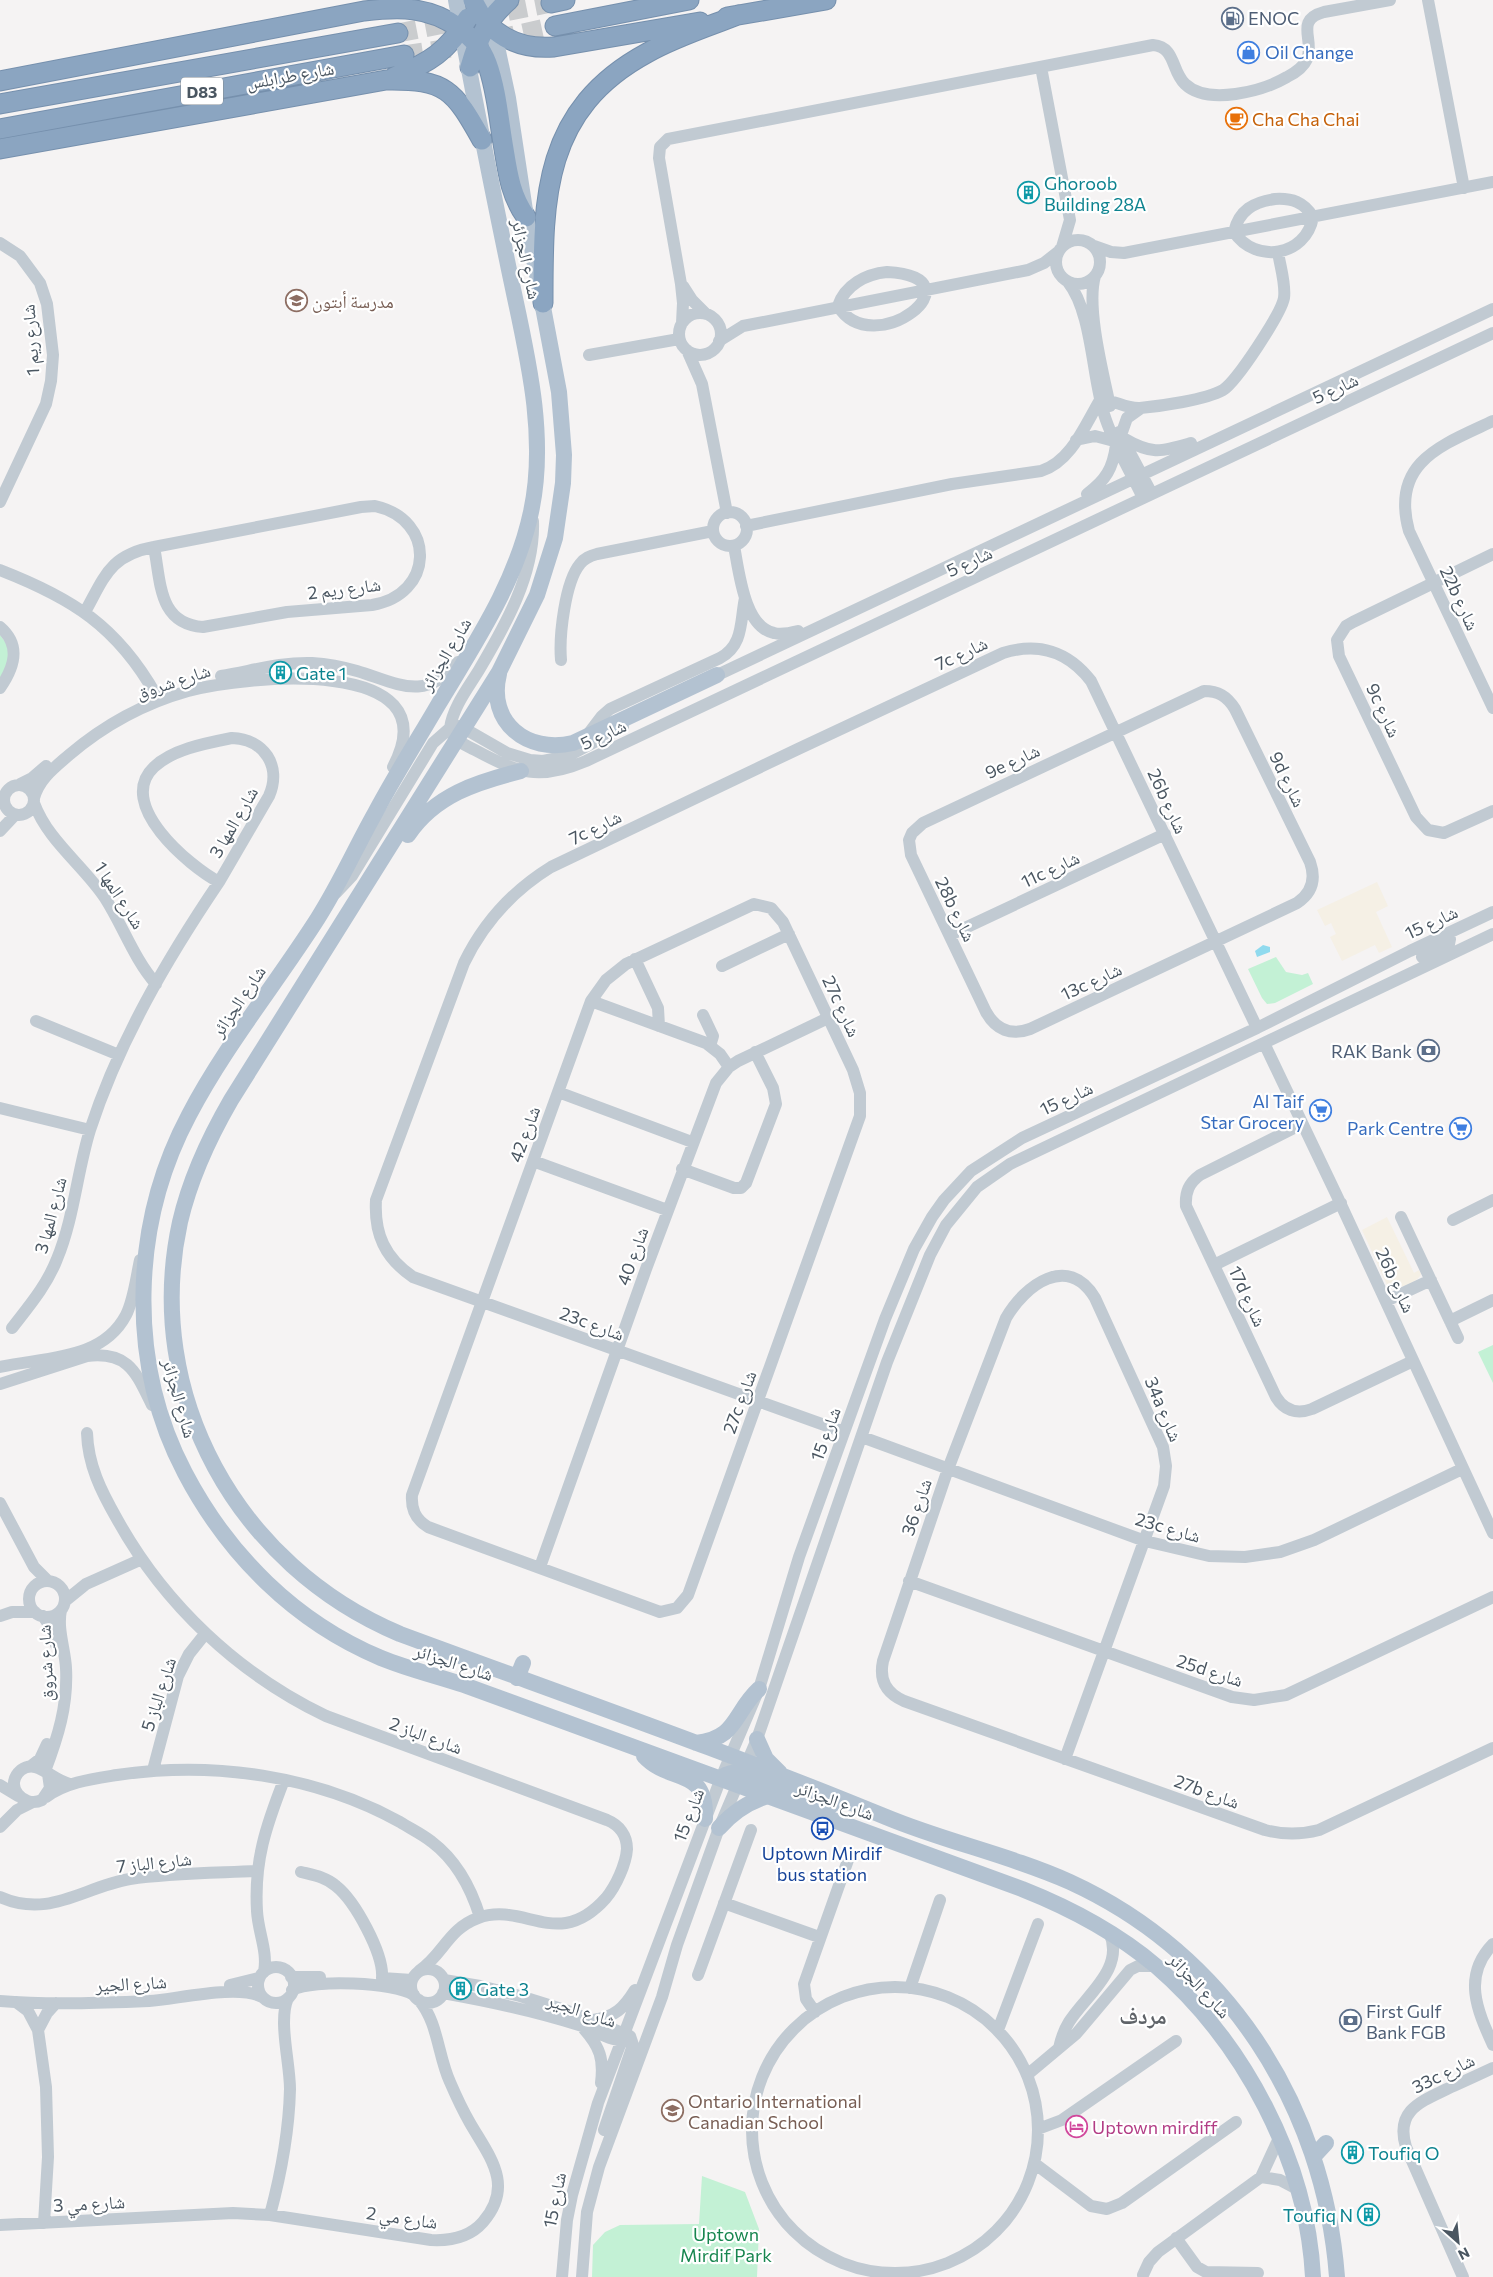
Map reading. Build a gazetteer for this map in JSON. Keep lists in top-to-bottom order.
{
  "streets": {
    "highway": ["شارع طرابلس", "D83"],
    "main road": ["شارع الجزائر"],
    "street": [
      "شارع ريم 1",
      "شارع 5",
      "شارع ريم 2",
      "22b شارع",
      "7c شارع",
      "شارع شروق",
      "9c شارع",
      "9e شارع",
      "9d شارع",
      "26b شارع",
      "شارع المها 3",
      "11c شارع",
      "شارع المها 1",
      "28b شارع",
      "شارع 15",
      "13c شارع",
      "27c شارع",
      "شارع 42",
      "شارع 40",
      "17d شارع",
      "23c شارع",
      "34a شارع",
      "شارع 36",
      "25d شارع",
      "شارع الباز 5",
      "شارع الباز 2",
      "27b شارع",
      "شارع الباز 7",
      "شارع الجير",
      "33c شارع",
      "شارع مي 3",
      "شارع مي 2"
    ]
  },
  "crossings": [
    ["شارع الجزائر", "شارع 5"],
    ["شارع الجزائر", "شارع شروق"],
    ["شارع الجزائر", "شارع 15"],
    ["22b شارع", "9c شارع"],
    ["7c شارع", "26b شارع"],
    ["7c شارع", "23c شارع"],
    ["شارع شروق", "شارع المها 1"],
    ["9e شارع", "9d شارع"],
    ["9e شارع", "26b شارع"],
    ["9e شارع", "28b شارع"],
    ["9d شارع", "26b شارع"],
    ["9d شارع", "13c شارع"],
    ["26b شارع", "11c شارع"],
    ["26b شارع", "شارع 15"],
    ["26b شارع", "13c شارع"],
    ["26b شارع", "17d شارع"],
    ["26b شارع", "23c شارع"],
    ["شارع المها 3", "شارع المها 1"],
    ["11c شارع", "28b شارع"],
    ["28b شارع", "13c شارع"],
    ["شارع 15", "23c شارع"],
    ["شارع 15", "شارع الجير"],
    ["27c شارع", "شارع 42"],
    ["27c شارع", "شارع 40"],
    ["27c شارع", "23c شارع"],
    ["شارع 42", "23c شارع"],
    ["شارع 40", "23c شارع"],
    ["23c شارع", "34a شارع"],
    ["23c شارع", "شارع 36"],
    ["34a شارع", "شارع 36"],
    ["34a شارع", "25d شارع"],
    ["34a شارع", "27b شارع"],
    ["شارع 36", "25d شارع"],
    ["شارع 36", "27b شارع"],
    ["شارع الباز 5", "شارع الباز 2"],
    ["شارع الباز 2", "شارع الجير"],
    ["شارع الباز 2", "شارع مي 2"],
    ["شارع الجير", "شارع مي 3"],
    ["شارع الجير", "شارع مي 2"],
    ["شارع مي 3", "شارع مي 2"]
  ],
  "districts": ["مردف"],
  "parks": ["Uptown Mirdif Park"],
  "places": {
    "fuel station": ["ENOC"],
    "shop": ["Oil Change"],
    "cafe": ["Cha Cha Chai"],
    "building": [
      "Ghoroob Building 28A",
      "Gate 1",
      "Gate 3",
      "Toufiq O",
      "Toufiq N"
    ],
    "school or university": ["مدرسة أبتون", "Ontario International Canadian School"],
    "bank": ["RAK Bank", "First Gulf Bank FGB"],
    "supermarket": ["Al Taif Star Grocery", "Park Centre"],
    "bus stop": ["Uptown Mirdif bus station"],
    "hotel": ["Uptown mirdiff"]
  },
  "north": "bottom right"
}
